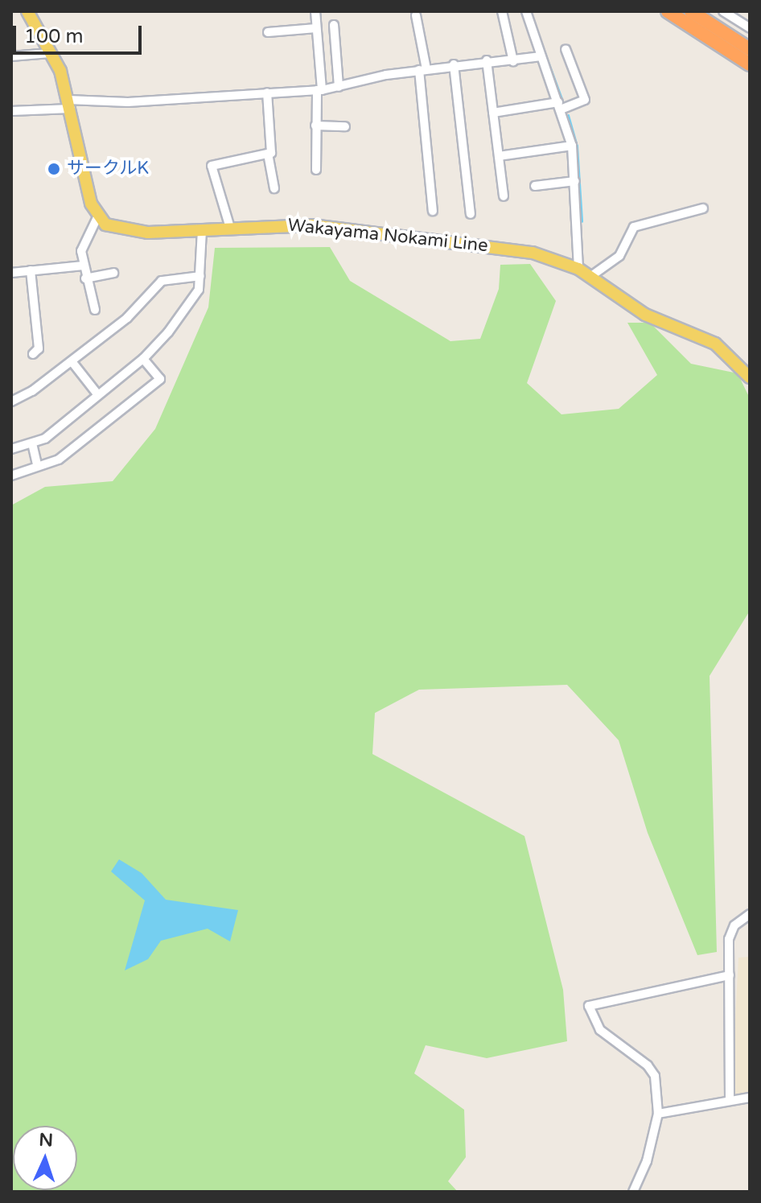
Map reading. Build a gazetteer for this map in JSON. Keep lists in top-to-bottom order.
{
  "streets": {
    "main road": ["Wakayama Nokami Line"]
  },
  "places": ["サークルK"],
  "scale_bar": "100 m",
  "north": "top"
}
